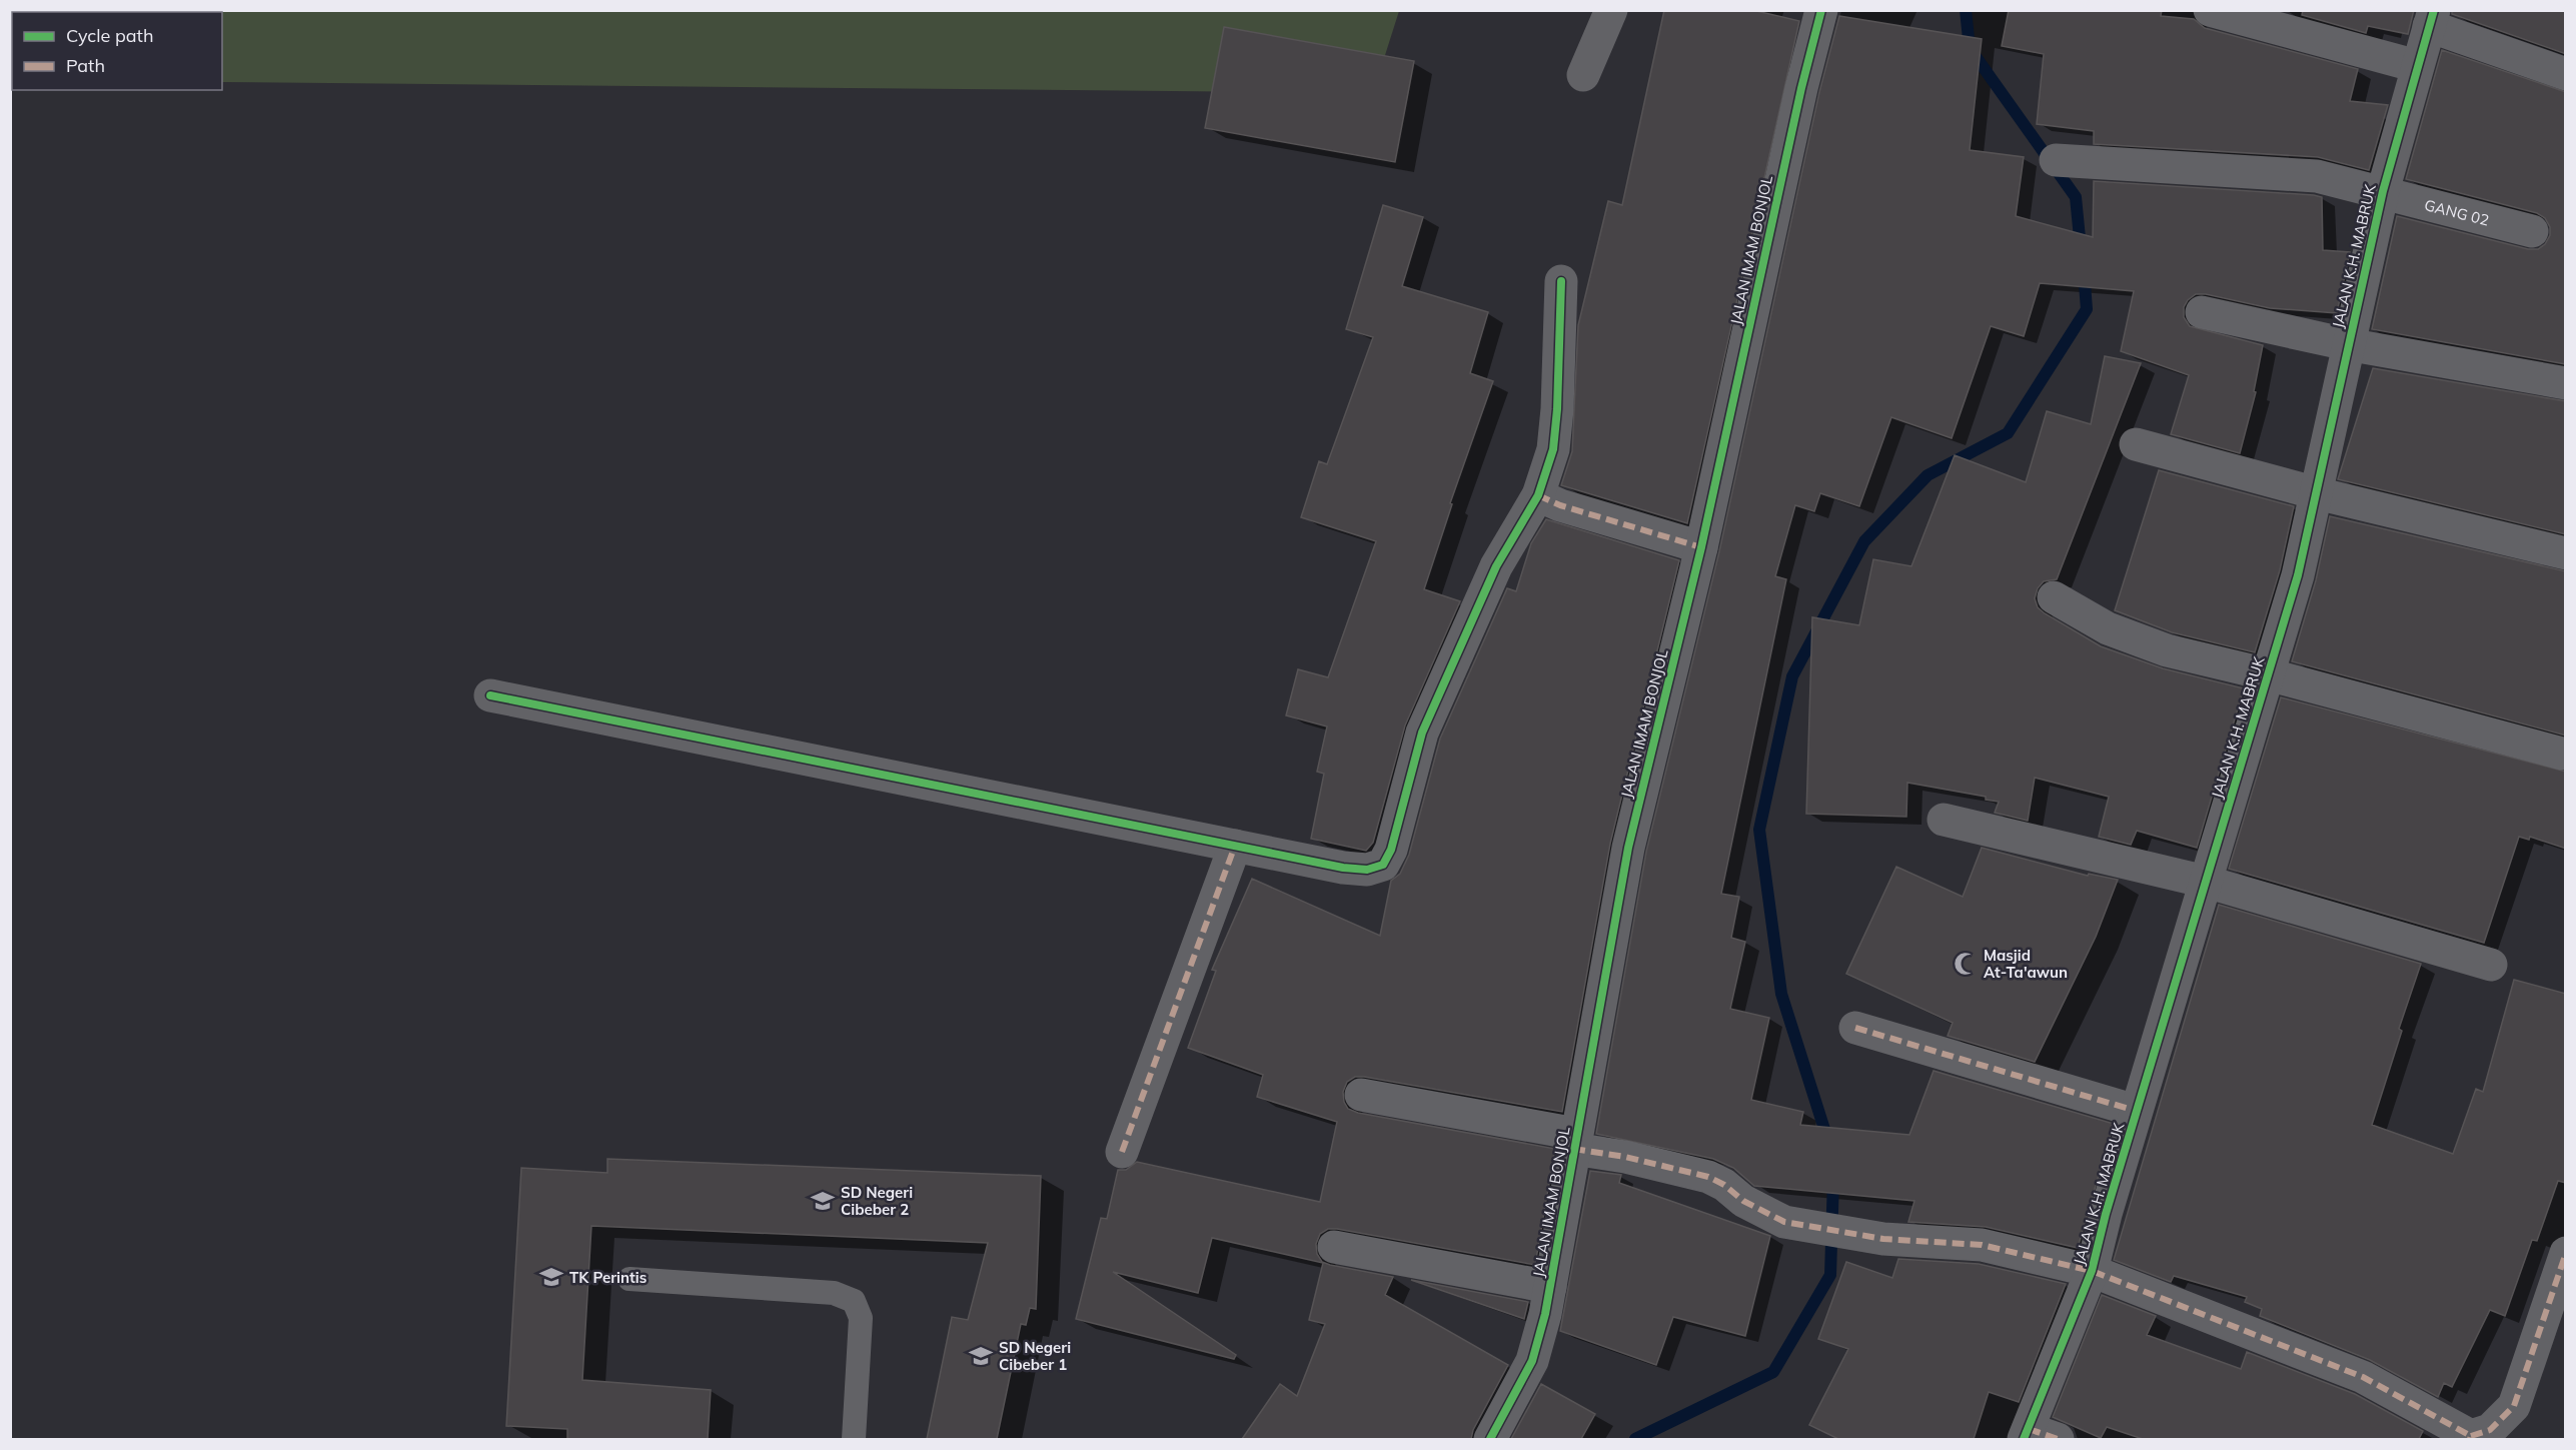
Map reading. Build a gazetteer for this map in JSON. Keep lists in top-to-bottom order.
{
  "streets": {
    "street": ["GANG 02", "JALAN IMAM BONJOL", "JALAN K.H. MABRUK"]
  },
  "crossings": [
    ["GANG 02", "JALAN K.H. MABRUK"]
  ],
  "places": {
    "mosque": ["Masjid At-Ta'awun"],
    "school or university": ["SD Negeri Cibeber 2", "TK Perintis", "SD Negeri Cibeber 1"]
  },
  "legend": ["Cycle path", "Path"]
}
